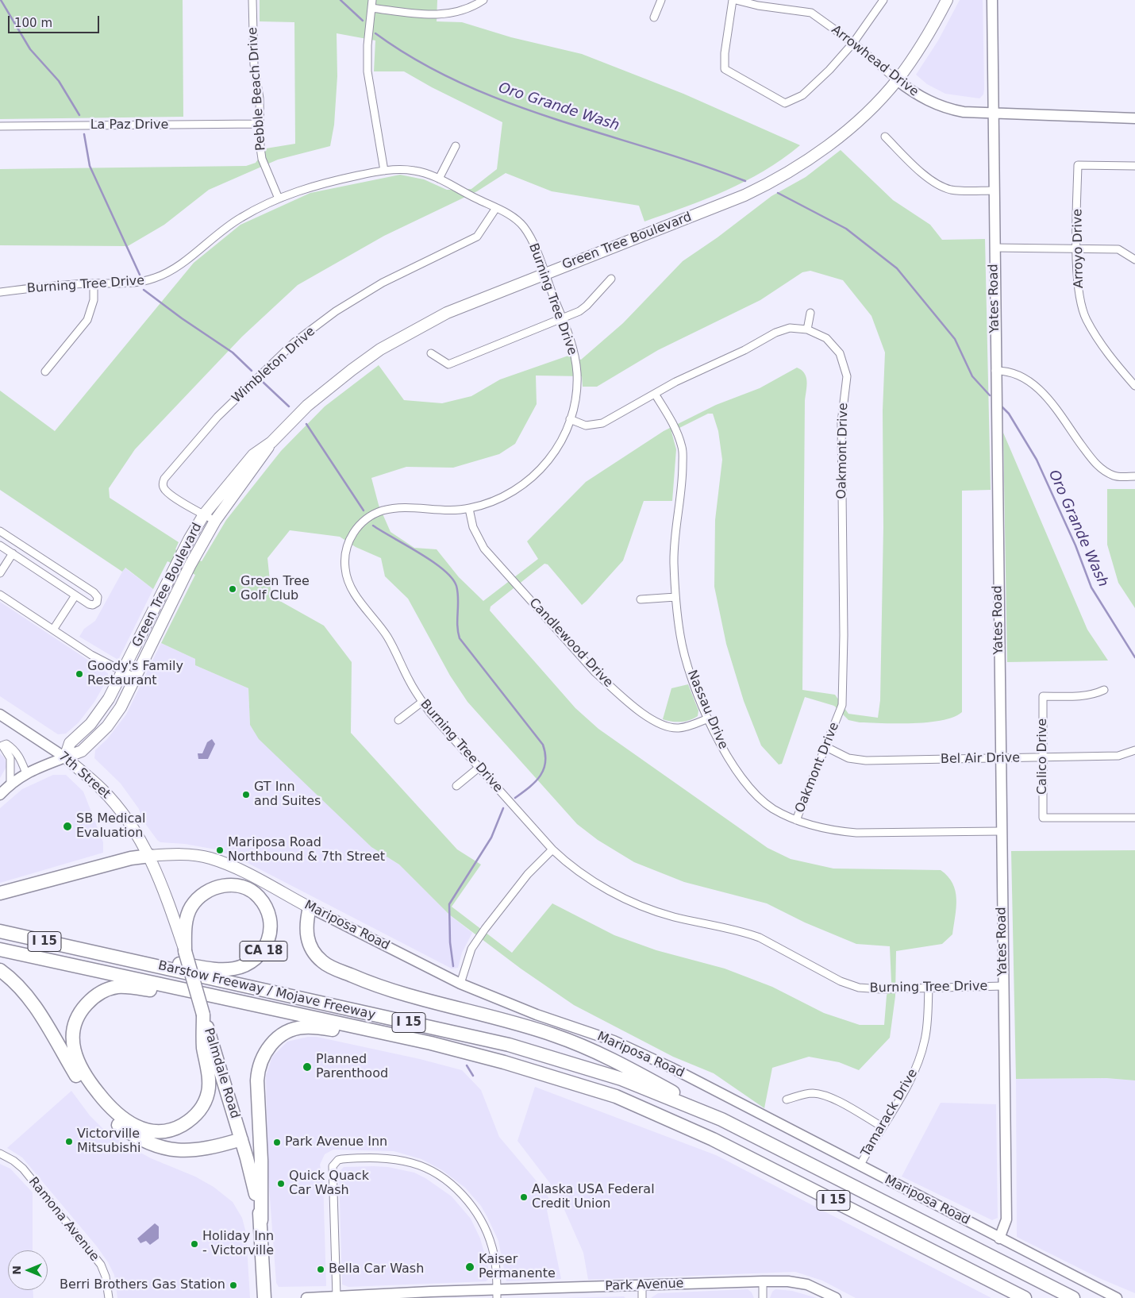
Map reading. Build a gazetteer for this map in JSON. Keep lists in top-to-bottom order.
{
  "streets": {
    "highway": [
      "I 15",
      "CA 18",
      "Barstow Freeway / Mojave Freeway",
      "Palmdale Road"
    ],
    "main road": ["Green Tree Boulevard", "7th Street", "Mariposa Road"],
    "street": [
      "Arrowhead Drive",
      "Pebble Beach Drive",
      "La Paz Drive",
      "Arroyo Drive",
      "Burning Tree Drive",
      "Yates Road",
      "Wimbleton Drive",
      "Oakmont Drive",
      "Candlewood Drive",
      "Nassau Drive",
      "Calico Drive",
      "Bel Air Drive",
      "Tamarack Drive",
      "Ramona Avenue",
      "Park Avenue"
    ]
  },
  "crossings": [
    ["Arrowhead Drive", "Green Tree Boulevard"],
    ["Arrowhead Drive", "Yates Road"],
    ["Pebble Beach Drive", "La Paz Drive"],
    ["Pebble Beach Drive", "Burning Tree Drive"],
    ["Green Tree Boulevard", "Burning Tree Drive"],
    ["Green Tree Boulevard", "Wimbleton Drive"],
    ["Green Tree Boulevard", "7th Street"],
    ["Burning Tree Drive", "Yates Road"],
    ["Burning Tree Drive", "Wimbleton Drive"],
    ["Burning Tree Drive", "Oakmont Drive"],
    ["Burning Tree Drive", "Candlewood Drive"],
    ["Burning Tree Drive", "Tamarack Drive"],
    ["Yates Road", "Nassau Drive"],
    ["Yates Road", "Bel Air Drive"],
    ["Yates Road", "Mariposa Road"],
    ["Oakmont Drive", "Nassau Drive"],
    ["Oakmont Drive", "Bel Air Drive"],
    ["Candlewood Drive", "Nassau Drive"],
    ["Calico Drive", "Bel Air Drive"],
    ["7th Street", "Mariposa Road"],
    ["7th Street", "Palmdale Road"],
    ["Mariposa Road", "Palmdale Road"],
    ["Mariposa Road", "Tamarack Drive"],
    ["CA 18", "Barstow Freeway / Mojave Freeway"],
    ["CA 18", "Palmdale Road"]
  ],
  "water": ["Oro Grande Wash"],
  "places": [
    "Green Tree Golf Club",
    "Goody's Family Restaurant",
    "GT Inn and Suites",
    "SB Medical Evaluation",
    "Mariposa Road Northbound & 7th Street",
    "Planned Parenthood",
    "Victorville Mitsubishi",
    "Park Avenue Inn",
    "Quick Quack Car Wash",
    "Alaska USA Federal Credit Union",
    "Holiday Inn - Victorville",
    "Kaiser Permanente",
    "Bella Car Wash",
    "Berri Brothers Gas Station"
  ],
  "scale_bar": "100 m",
  "north": "left"
}
